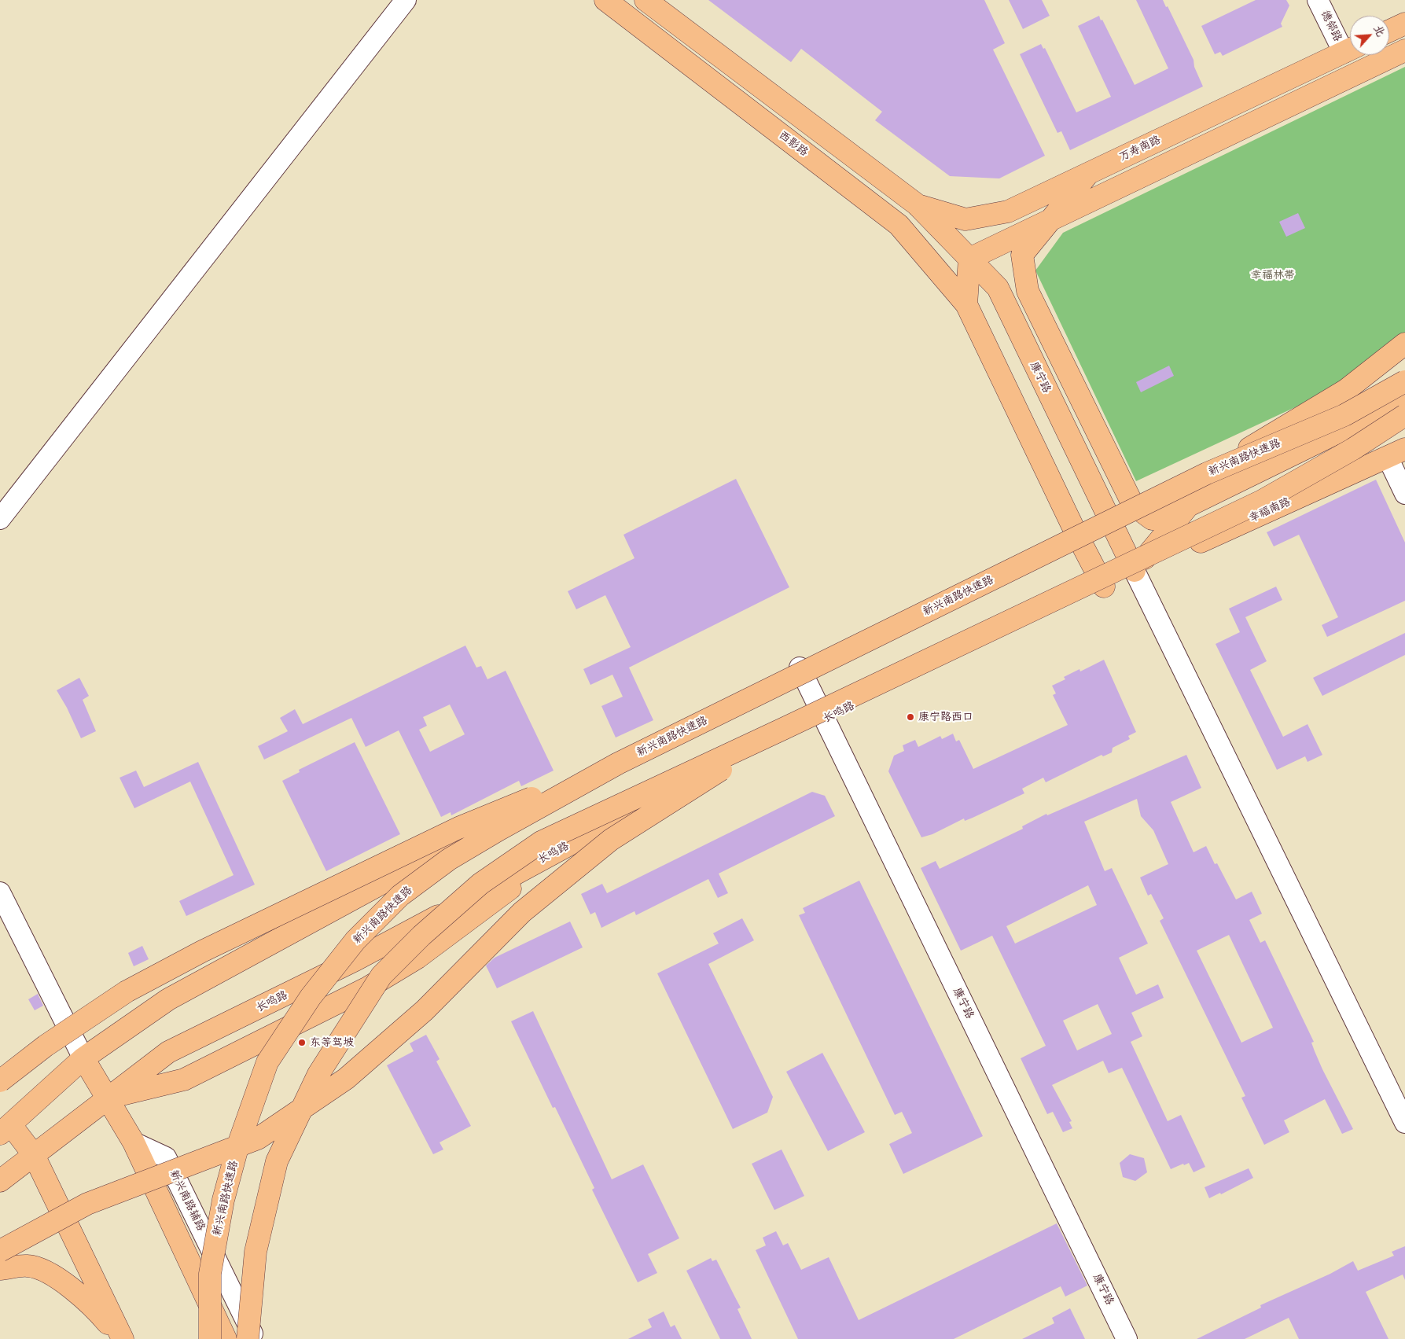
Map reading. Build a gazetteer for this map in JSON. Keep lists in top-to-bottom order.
{
  "streets": {
    "main road": [
      "西影路",
      "万寿南路",
      "康宁路",
      "新兴南路快速路",
      "幸福南路",
      "长鸣路"
    ],
    "street": ["德邻路", "新兴南路辅路"]
  },
  "crossings": [
    ["万寿南路", "康宁路"],
    ["康宁路", "幸福南路"],
    ["康宁路", "长鸣路"],
    ["幸福南路", "长鸣路"]
  ],
  "parks": ["幸福林带"],
  "places": ["康宁路西口", "东等驾坡"],
  "north": "top right"
}
